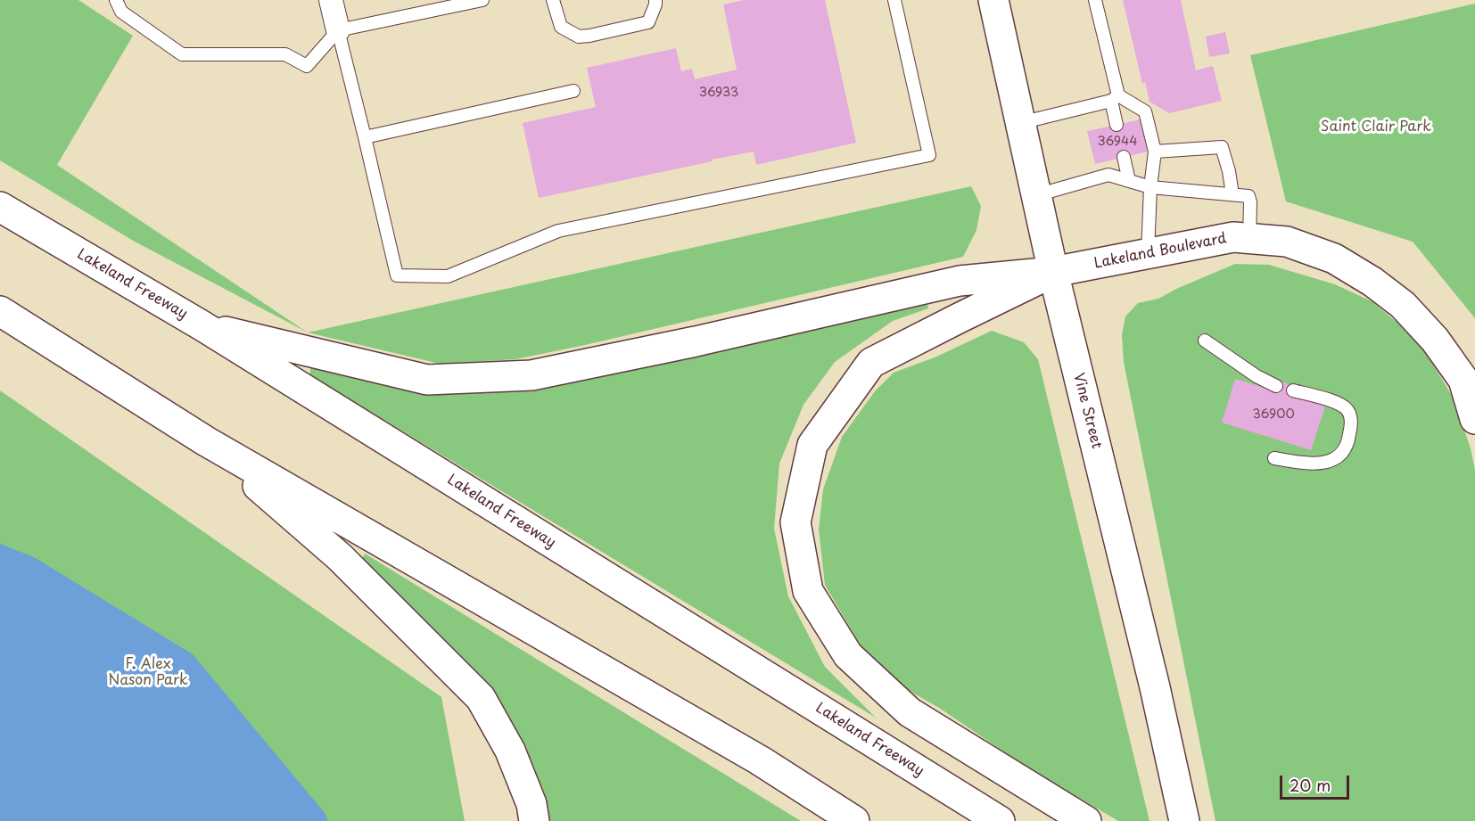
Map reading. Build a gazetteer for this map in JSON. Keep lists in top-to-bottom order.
{
  "streets": {
    "main road": ["Lakeland Boulevard", "Lakeland Freeway", "Vine Street"]
  },
  "crossings": [
    ["Lakeland Boulevard", "Vine Street"]
  ],
  "parks": ["Saint Clair Park", "F. Alex Nason Park"],
  "house_numbers": ["36933", "36944", "36900"],
  "scale_bar": "20 m"
}
